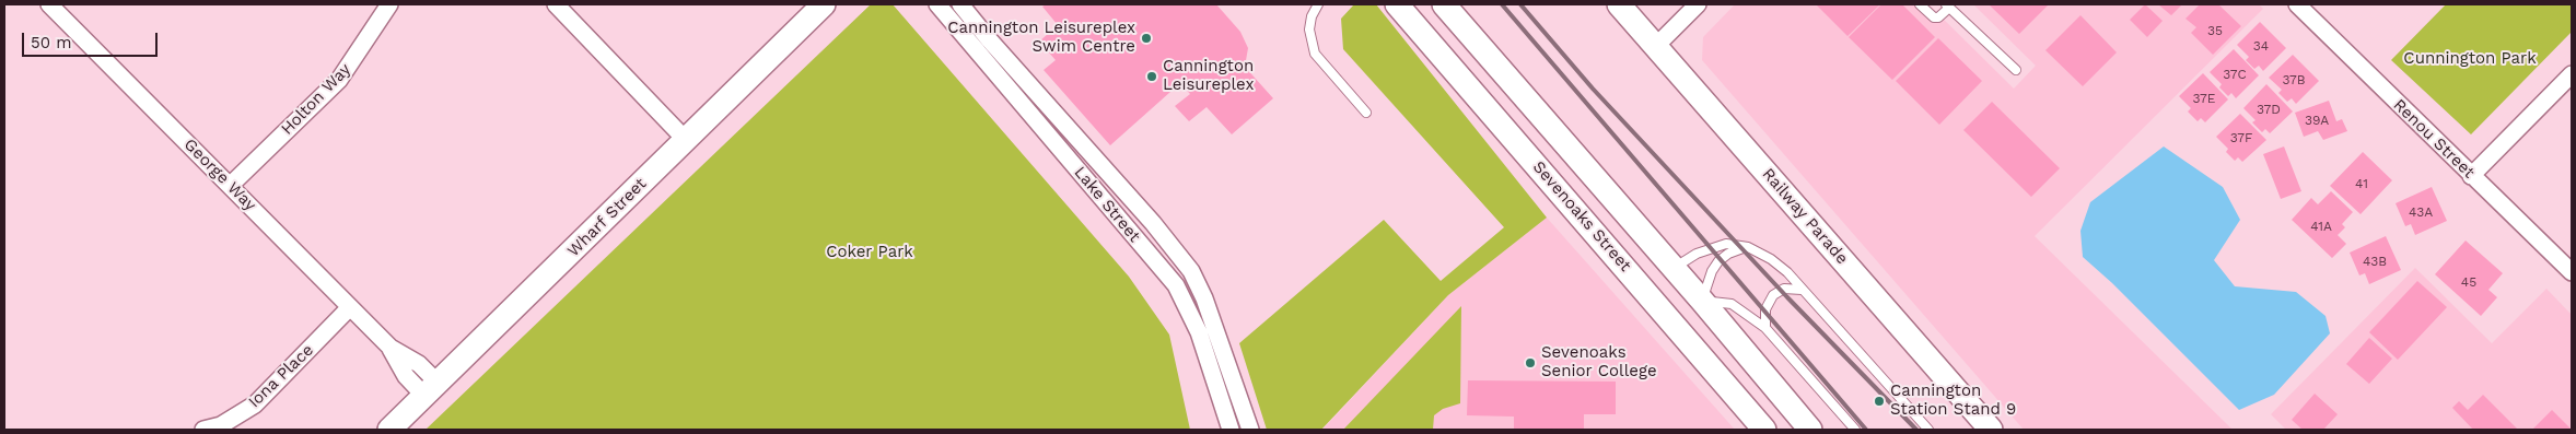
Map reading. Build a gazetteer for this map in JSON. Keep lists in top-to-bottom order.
{
  "streets": {
    "main road": ["Sevenoaks Street", "Railway Parade", "Wharf Street"],
    "street": [
      "Holton Way",
      "Renou Street",
      "George Way",
      "Lake Street",
      "Iona Place"
    ]
  },
  "crossings": [
    ["Holton Way", "George Way"],
    ["George Way", "Wharf Street"],
    ["George Way", "Iona Place"]
  ],
  "parks": ["Cunnington Park", "Coker Park"],
  "places": [
    "Cannington Leisureplex Swim Centre",
    "Cannington Leisureplex",
    "Sevenoaks Senior College",
    "Cannington Station Stand 9"
  ],
  "house_numbers": [
    "35",
    "34",
    "37C",
    "37B",
    "37E",
    "37D",
    "39A",
    "37F",
    "41",
    "43A",
    "41A",
    "43B",
    "45"
  ],
  "scale_bar": "50 m"
}
